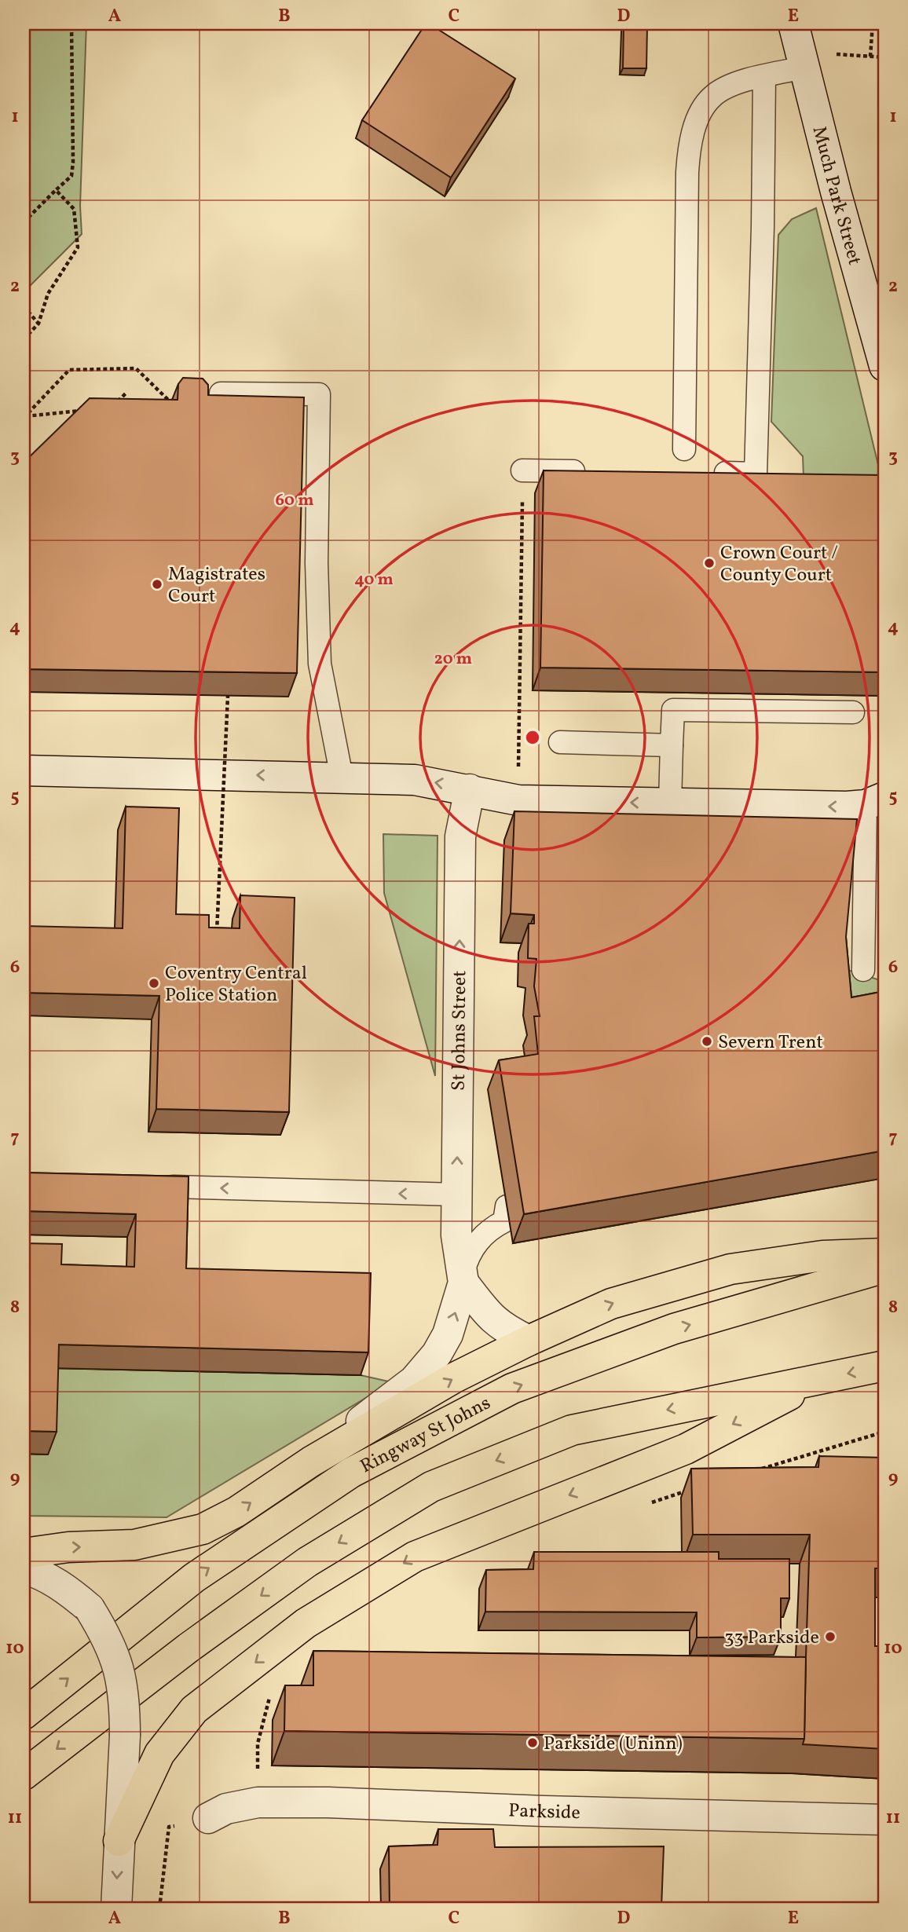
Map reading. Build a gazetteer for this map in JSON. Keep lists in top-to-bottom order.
{
  "streets": {
    "highway": ["Ringway St Johns"],
    "street": ["Much Park Street", "St Johns Street", "Parkside"]
  },
  "one_way": ["St Johns Street"],
  "places": [
    "Crown Court / County Court",
    "Magistrates Court",
    "Coventry Central Police Station",
    "Severn Trent",
    "33 Parkside",
    "Parkside (Uninn)"
  ],
  "grid": {
    "columns": [
      "A",
      "B",
      "C",
      "D",
      "E"
    ],
    "rows": [
      "1",
      "2",
      "3",
      "4",
      "5",
      "6",
      "7",
      "8",
      "9",
      "10",
      "11"
    ]
  },
  "rings": ["60 m", "40 m", "20 m"]
}
